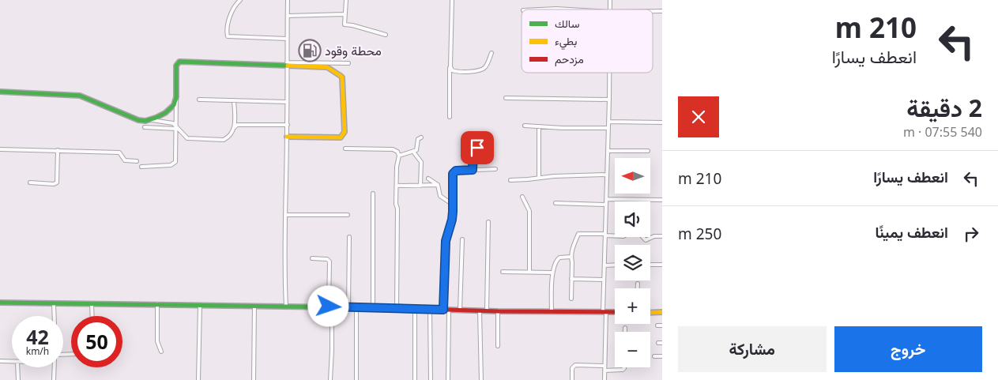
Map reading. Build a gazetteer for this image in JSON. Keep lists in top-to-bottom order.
{
  "places": {
    "fuel station": ["محطة وقود"]
  },
  "legend": ["سالك", "بطيء", "مزدحم"],
  "north": "left",
  "page": {
    "turn": ["210 m", "انعطف يسارًا"],
    "heading": ["2 دقيقة", "540 m · 07:55"],
    "list": [
      {
        "name": "انعطف يسارًا",
        "value": "210 m"
      },
      {
        "name": "انعطف يمينًا",
        "value": "250 m"
      }
    ],
    "map_buttons": ["+", "−"],
    "speed": "42 km/h",
    "limit": "50",
    "buttons": ["خروج", "مشاركة"]
  }
}
